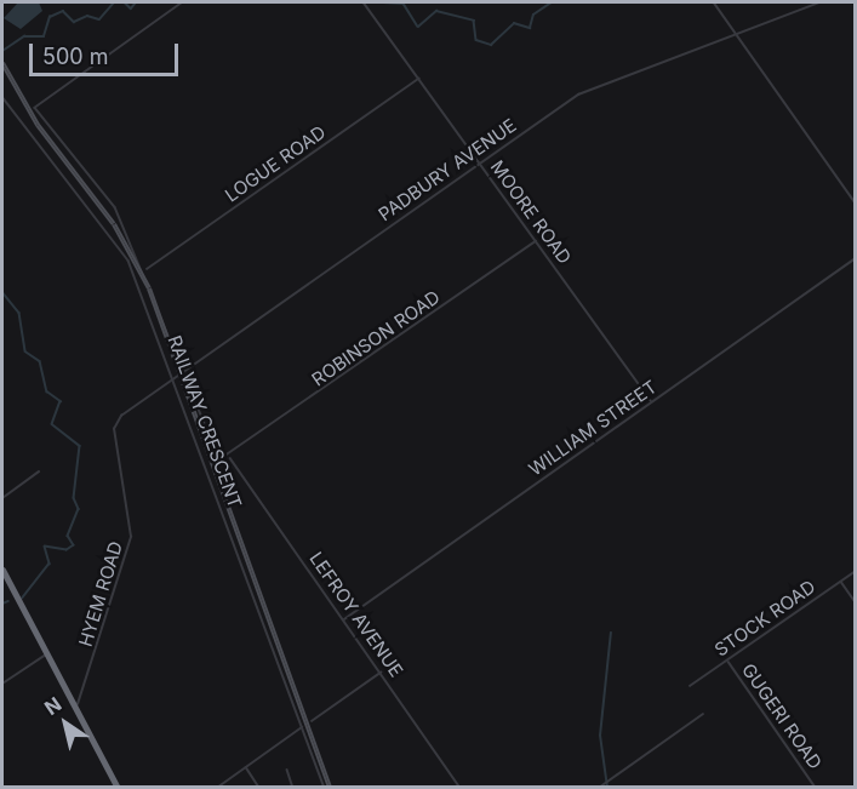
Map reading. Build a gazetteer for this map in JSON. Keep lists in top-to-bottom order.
{
  "streets": {
    "street": [
      "LOGUE ROAD",
      "PADBURY AVENUE",
      "MOORE ROAD",
      "ROBINSON ROAD",
      "RAILWAY CRESCENT",
      "WILLIAM STREET",
      "HYEM ROAD",
      "LEFROY AVENUE",
      "STOCK ROAD",
      "GUGERI ROAD"
    ]
  },
  "crossings": [
    ["LOGUE ROAD", "MOORE ROAD"],
    ["PADBURY AVENUE", "MOORE ROAD"],
    ["PADBURY AVENUE", "RAILWAY CRESCENT"],
    ["PADBURY AVENUE", "HYEM ROAD"],
    ["PADBURY AVENUE", "LEFROY AVENUE"],
    ["MOORE ROAD", "ROBINSON ROAD"],
    ["MOORE ROAD", "WILLIAM STREET"],
    ["ROBINSON ROAD", "LEFROY AVENUE"],
    ["WILLIAM STREET", "LEFROY AVENUE"],
    ["STOCK ROAD", "GUGERI ROAD"]
  ],
  "scale_bar": "500 m",
  "north": "top left"
}
